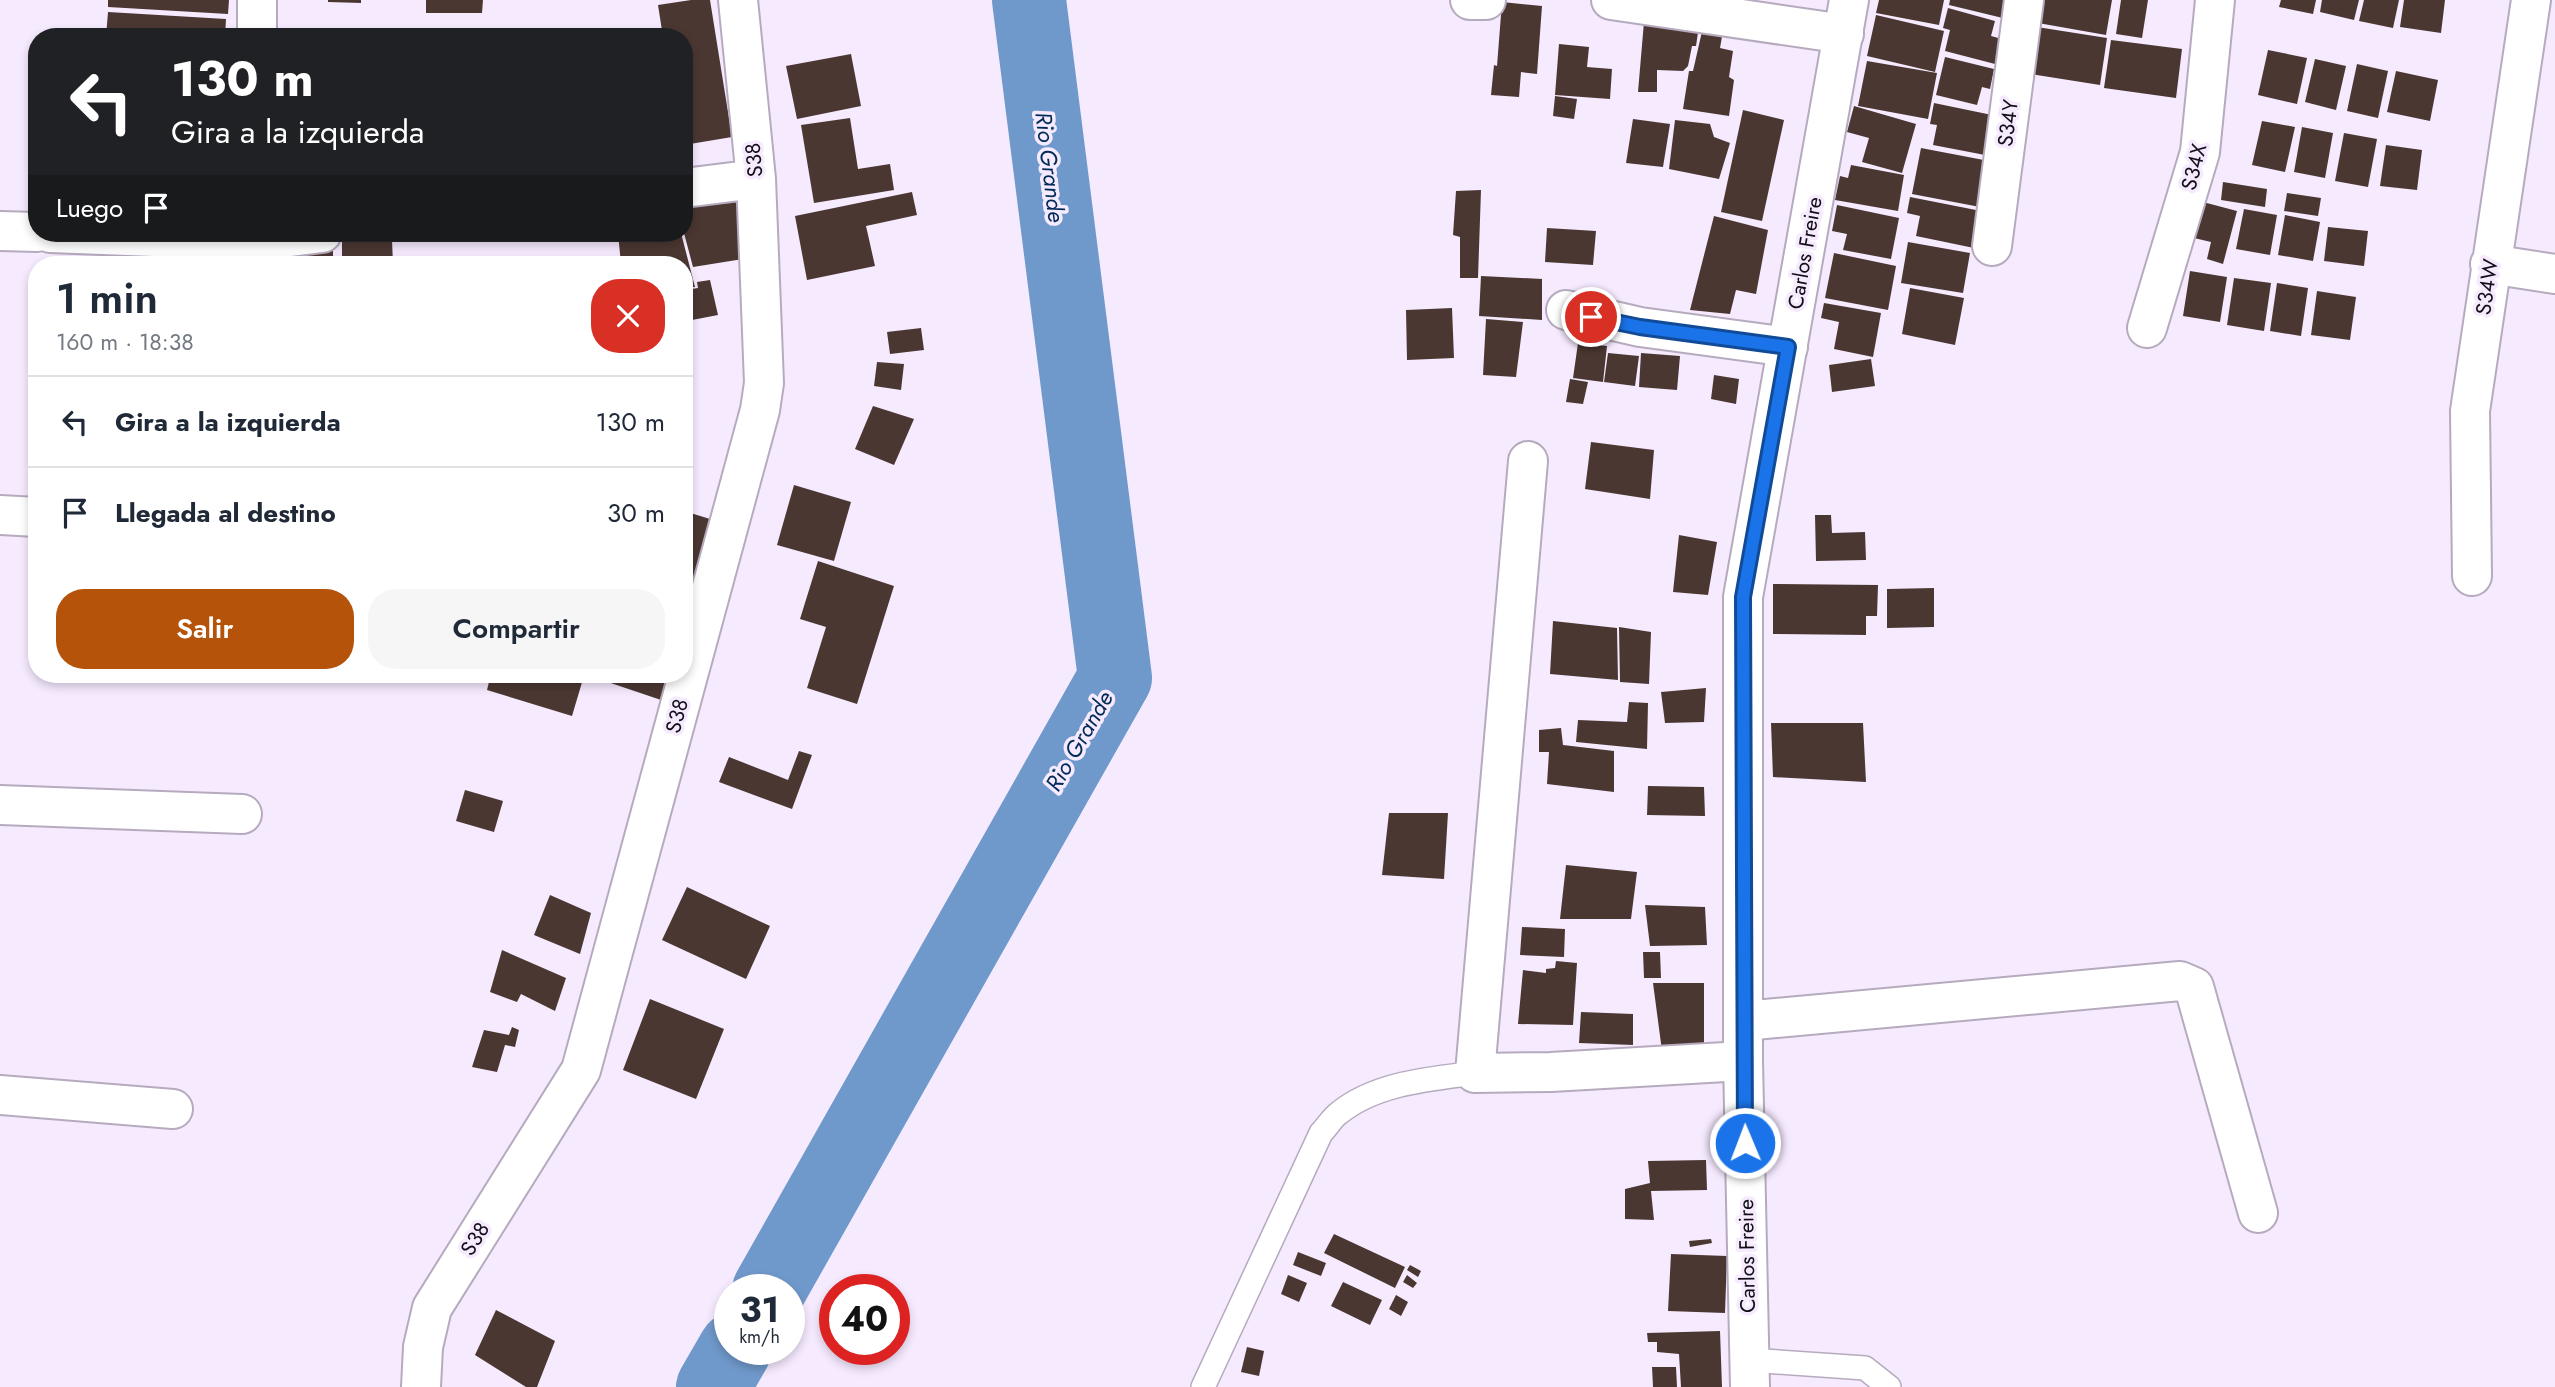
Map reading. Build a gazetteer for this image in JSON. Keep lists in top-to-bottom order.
{
  "streets": {
    "street": [
      "S34Y",
      "S38",
      "S34X",
      "Carlos Freire",
      "S34W"
    ]
  },
  "water": ["Rio Grande"],
  "page": {
    "turn": ["130 m", "Gira a la izquierda"],
    "then": "Luego",
    "heading": ["1 min", "160 m · 18:38"],
    "list": [
      {
        "name": "Gira a la izquierda",
        "value": "130 m"
      },
      {
        "name": "Llegada al destino",
        "value": "30 m"
      }
    ],
    "buttons": ["Salir", "Compartir"],
    "speed": "31 km/h",
    "limit": "40"
  }
}
